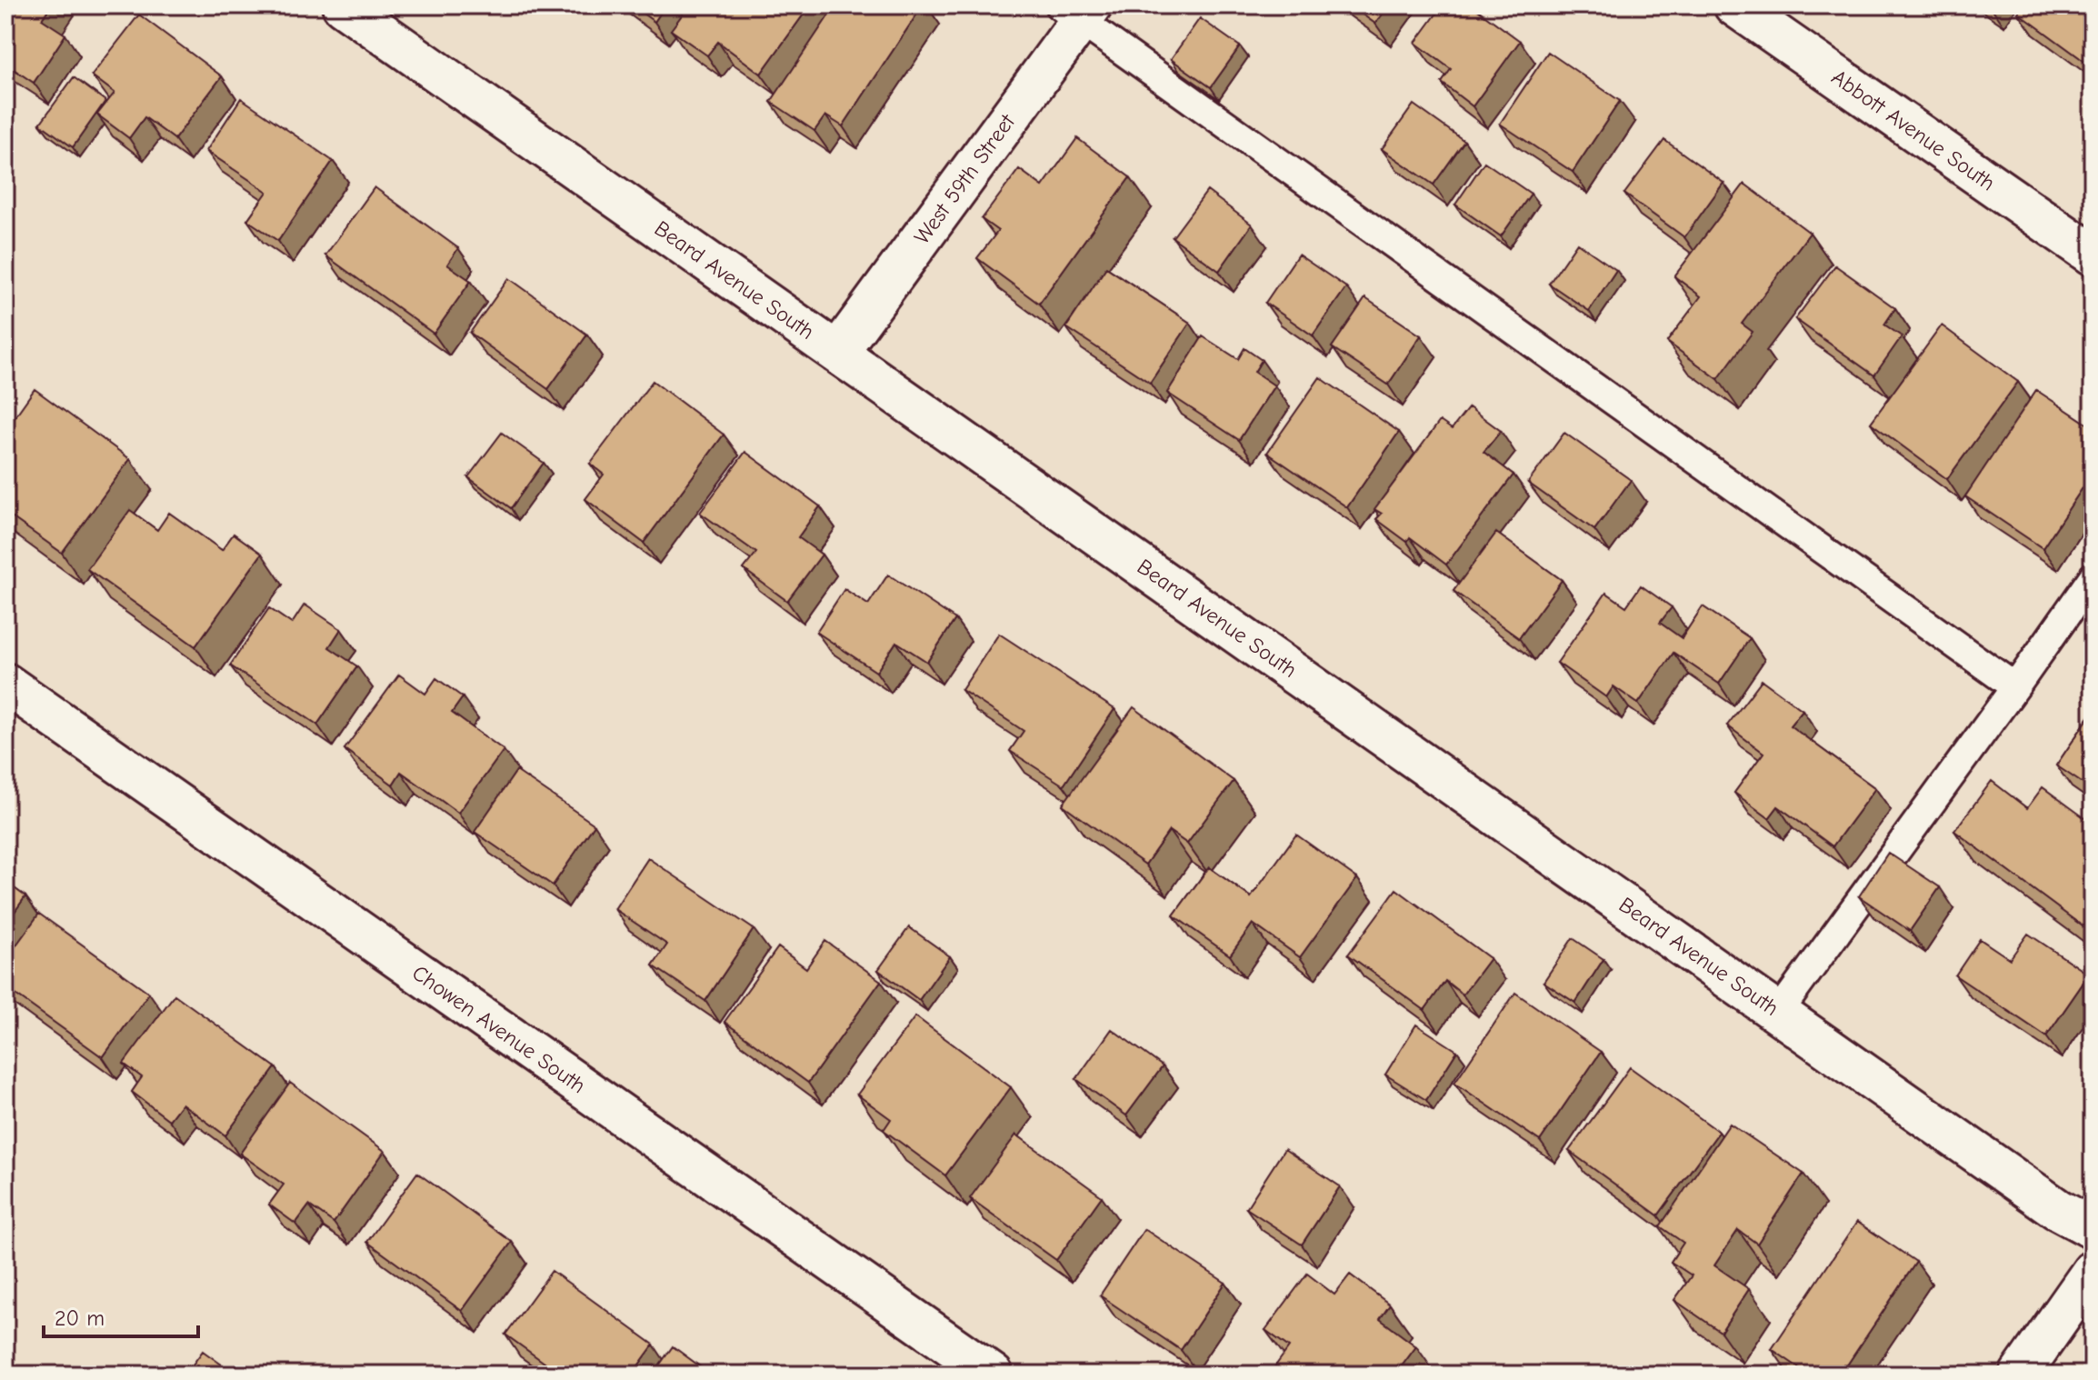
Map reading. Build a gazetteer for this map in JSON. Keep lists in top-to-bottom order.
{
  "streets": {
    "street": [
      "Abbott Avenue South",
      "West 59th Street",
      "Beard Avenue South",
      "Chowen Avenue South"
    ]
  },
  "crossings": [
    ["West 59th Street", "Beard Avenue South"]
  ],
  "scale_bar": "20 m"
}
